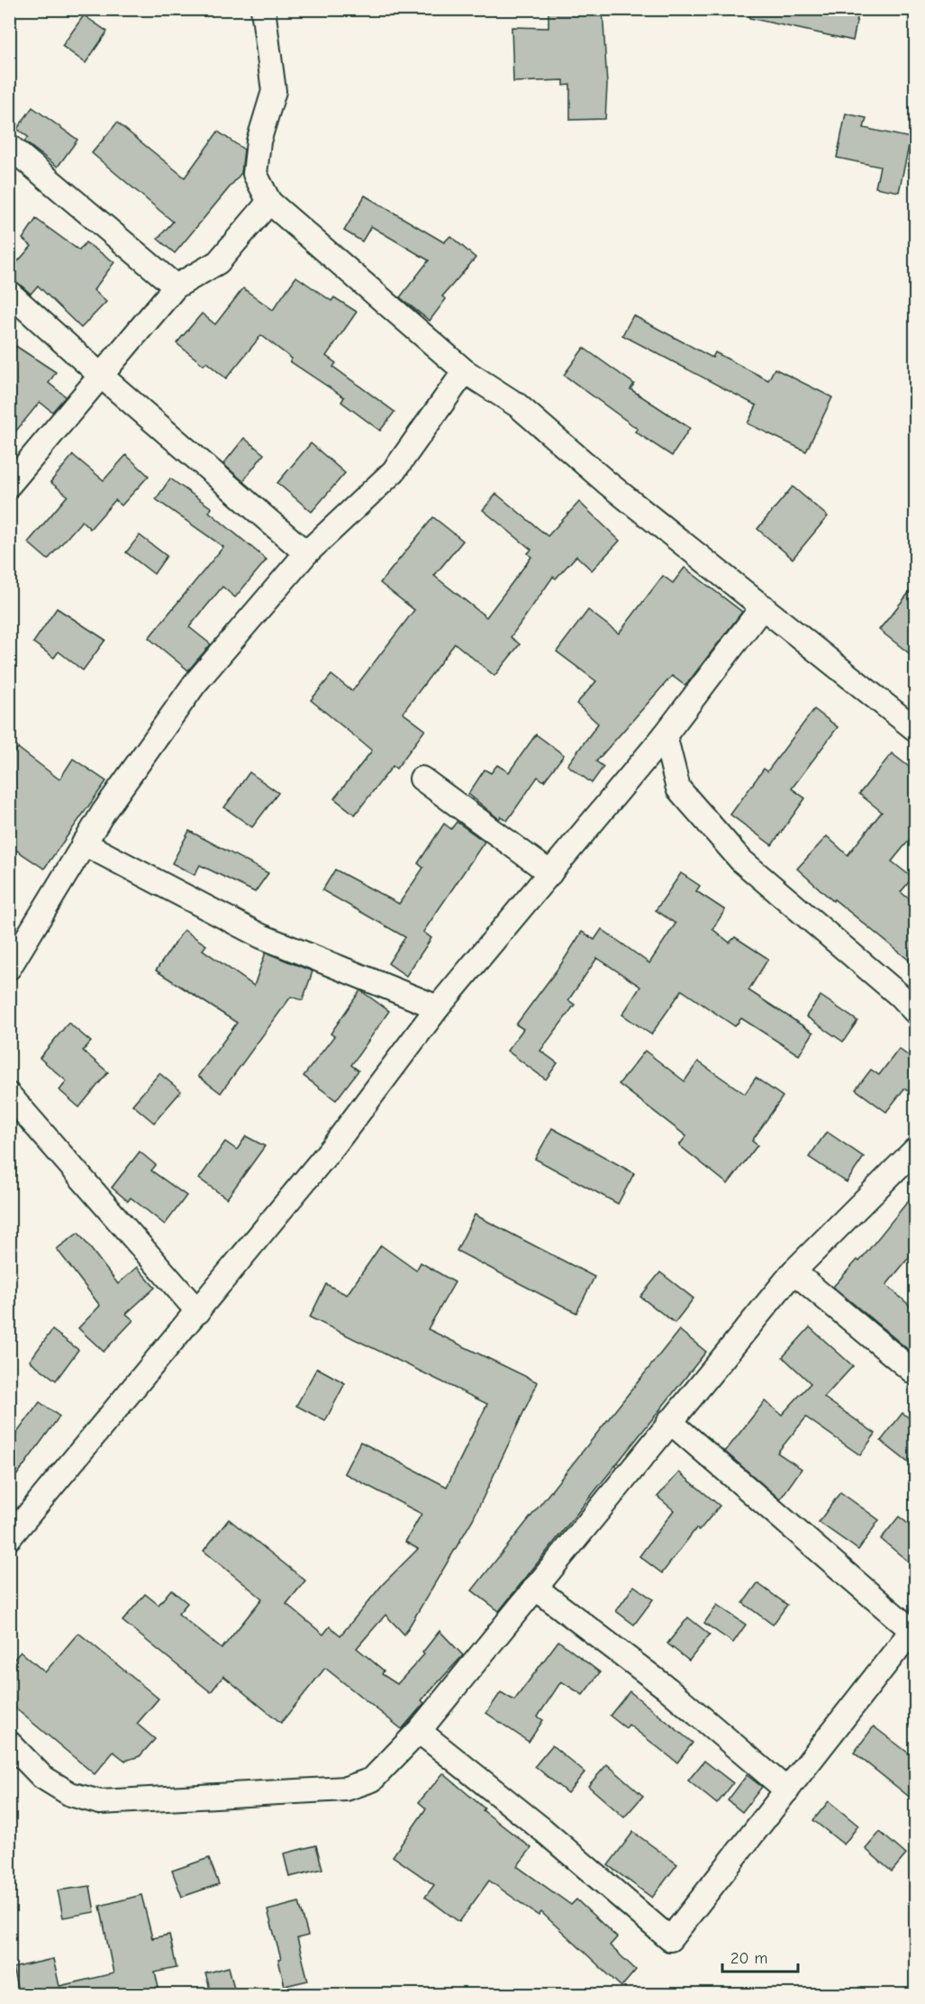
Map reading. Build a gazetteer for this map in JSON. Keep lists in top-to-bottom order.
{
  "scale_bar": "20 m"
}
